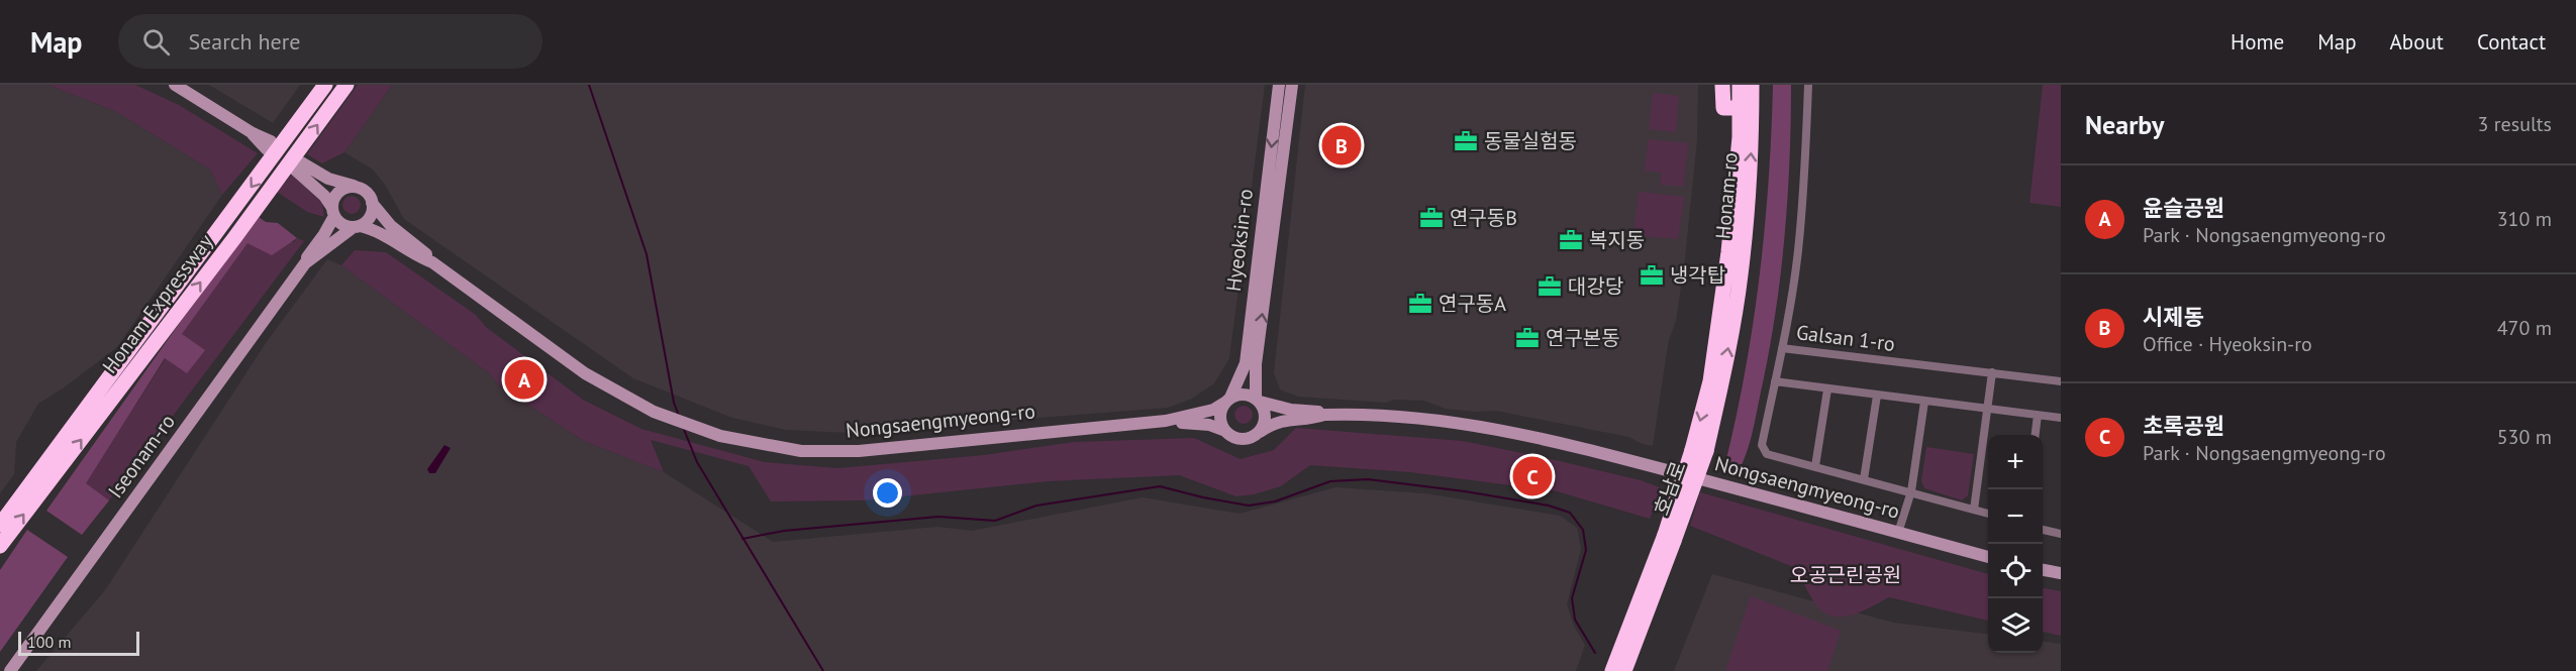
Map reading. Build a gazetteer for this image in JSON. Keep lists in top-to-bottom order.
{
  "streets": {
    "highway": ["Honam-ro", "Honam Expressway", "호남로"],
    "main road": ["Hyeoksin-ro", "Nongsaengmyeong-ro", "Iseonam-ro"],
    "street": ["Galsan 1-ro"]
  },
  "crossings": [
    ["Honam-ro", "호남로"],
    ["Hyeoksin-ro", "Nongsaengmyeong-ro"]
  ],
  "parks": ["오공근린공원"],
  "places": {
    "office": [
      "동물실험동",
      "연구동B",
      "복지동",
      "냉각탑",
      "대강당",
      "연구동A",
      "연구본동"
    ]
  },
  "scale_bar": "100 m",
  "page": {
    "header": "Map",
    "search": "Search here",
    "nav": [
      "Home",
      "Map",
      "About",
      "Contact"
    ],
    "heading": ["Nearby", "3 results"],
    "pins": ["B", "A", "C"],
    "list": [
      {
        "mark": "A",
        "name": "윤슬공원",
        "note": "Park · Nongsaengmyeong-ro",
        "value": "310 m"
      },
      {
        "mark": "B",
        "name": "시제동",
        "note": "Office · Hyeoksin-ro",
        "value": "470 m"
      },
      {
        "mark": "C",
        "name": "초록공원",
        "note": "Park · Nongsaengmyeong-ro",
        "value": "530 m"
      }
    ],
    "map_buttons": ["+", "−"],
    "scale": "100 m"
  }
}
